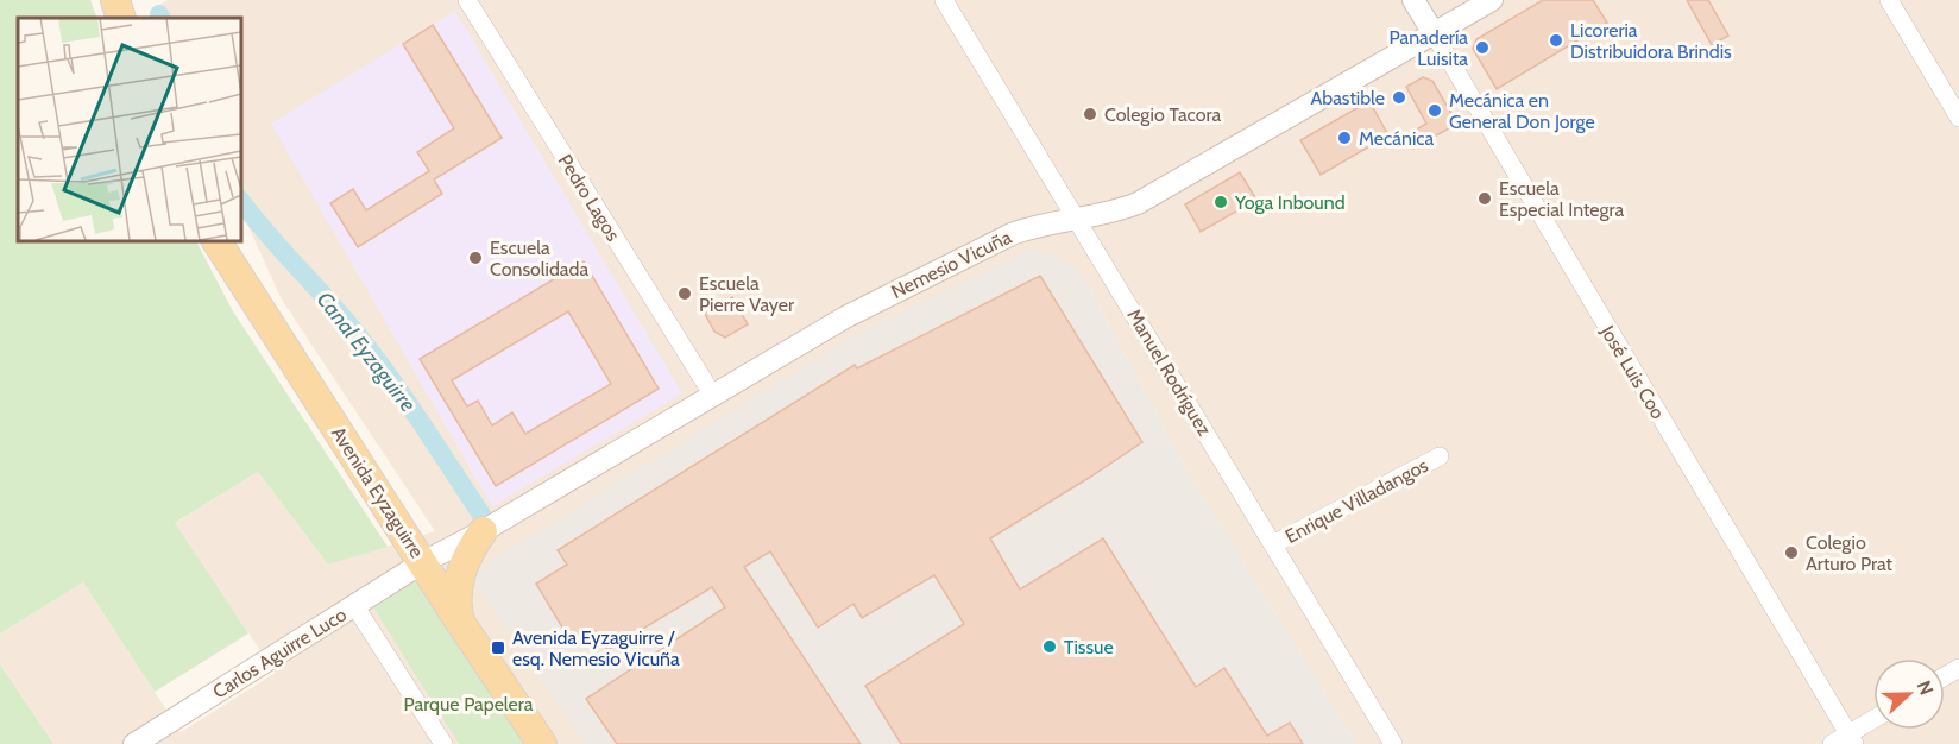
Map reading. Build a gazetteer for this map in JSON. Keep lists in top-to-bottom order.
{
  "streets": {
    "main road": ["Avenida Eyzaguirre"],
    "street": [
      "Pedro Lagos",
      "Nemesio Vicuña",
      "Manuel Rodríguez",
      "José Luis Coo",
      "Enrique Villadangos",
      "Carlos Aguirre Luco"
    ]
  },
  "crossings": [
    ["Pedro Lagos", "Nemesio Vicuña"],
    ["Nemesio Vicuña", "Manuel Rodríguez"],
    ["Nemesio Vicuña", "José Luis Coo"],
    ["Nemesio Vicuña", "Avenida Eyzaguirre"],
    ["Nemesio Vicuña", "Carlos Aguirre Luco"],
    ["Manuel Rodríguez", "Enrique Villadangos"],
    ["Avenida Eyzaguirre", "Carlos Aguirre Luco"]
  ],
  "water": ["Canal Eyzaguirre"],
  "parks": ["Parque Papelera"],
  "places": {
    "other": [
      "Licoreria Distribuidora Brindis",
      "Panadería Luisita",
      "Abastible",
      "Mecánica en General Don Jorge",
      "Colegio Tacora",
      "Mecánica",
      "Escuela Especial Integra",
      "Yoga Inbound",
      "Escuela Consolidada",
      "Escuela Pierre Vayer",
      "Colegio Arturo Prat",
      "Tissue"
    ],
    "transit": ["Avenida Eyzaguirre / esq. Nemesio Vicuña"]
  },
  "north": "right"
}
